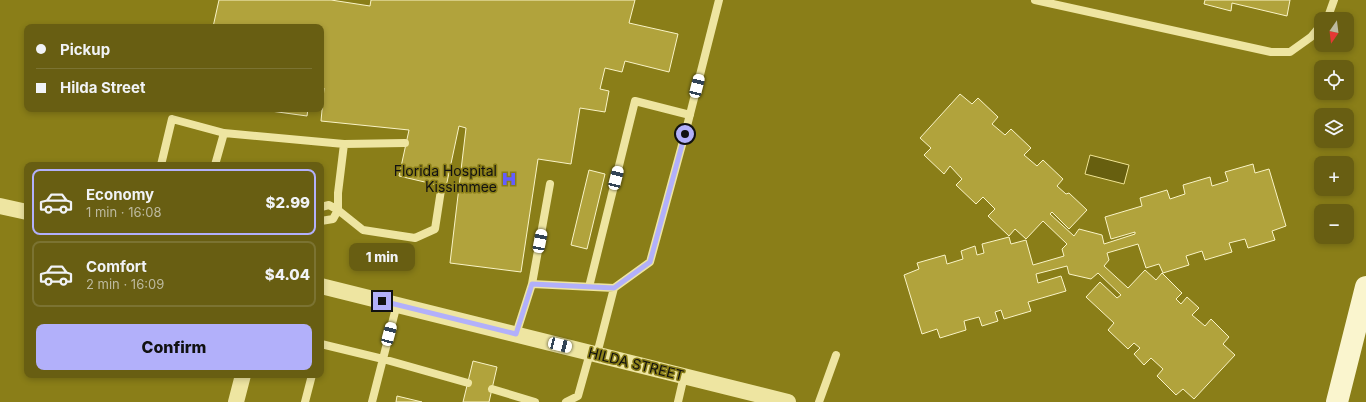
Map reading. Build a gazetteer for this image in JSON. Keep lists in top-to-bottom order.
{
  "streets": {
    "street": ["HILDA STREET"]
  },
  "places": {
    "hospital": ["Florida Hospital Kissimmee"]
  },
  "north": "bottom",
  "page": {
    "map_buttons": ["+", "−"],
    "banner": ["Pickup", "Hilda Street"],
    "list": [
      {
        "name": "Economy",
        "note": "1 min · 16:08",
        "value": "$2.99"
      },
      {
        "name": "Comfort",
        "note": "2 min · 16:09",
        "value": "$4.04"
      }
    ],
    "bubble": "1 min",
    "buttons": "Confirm"
  }
}
